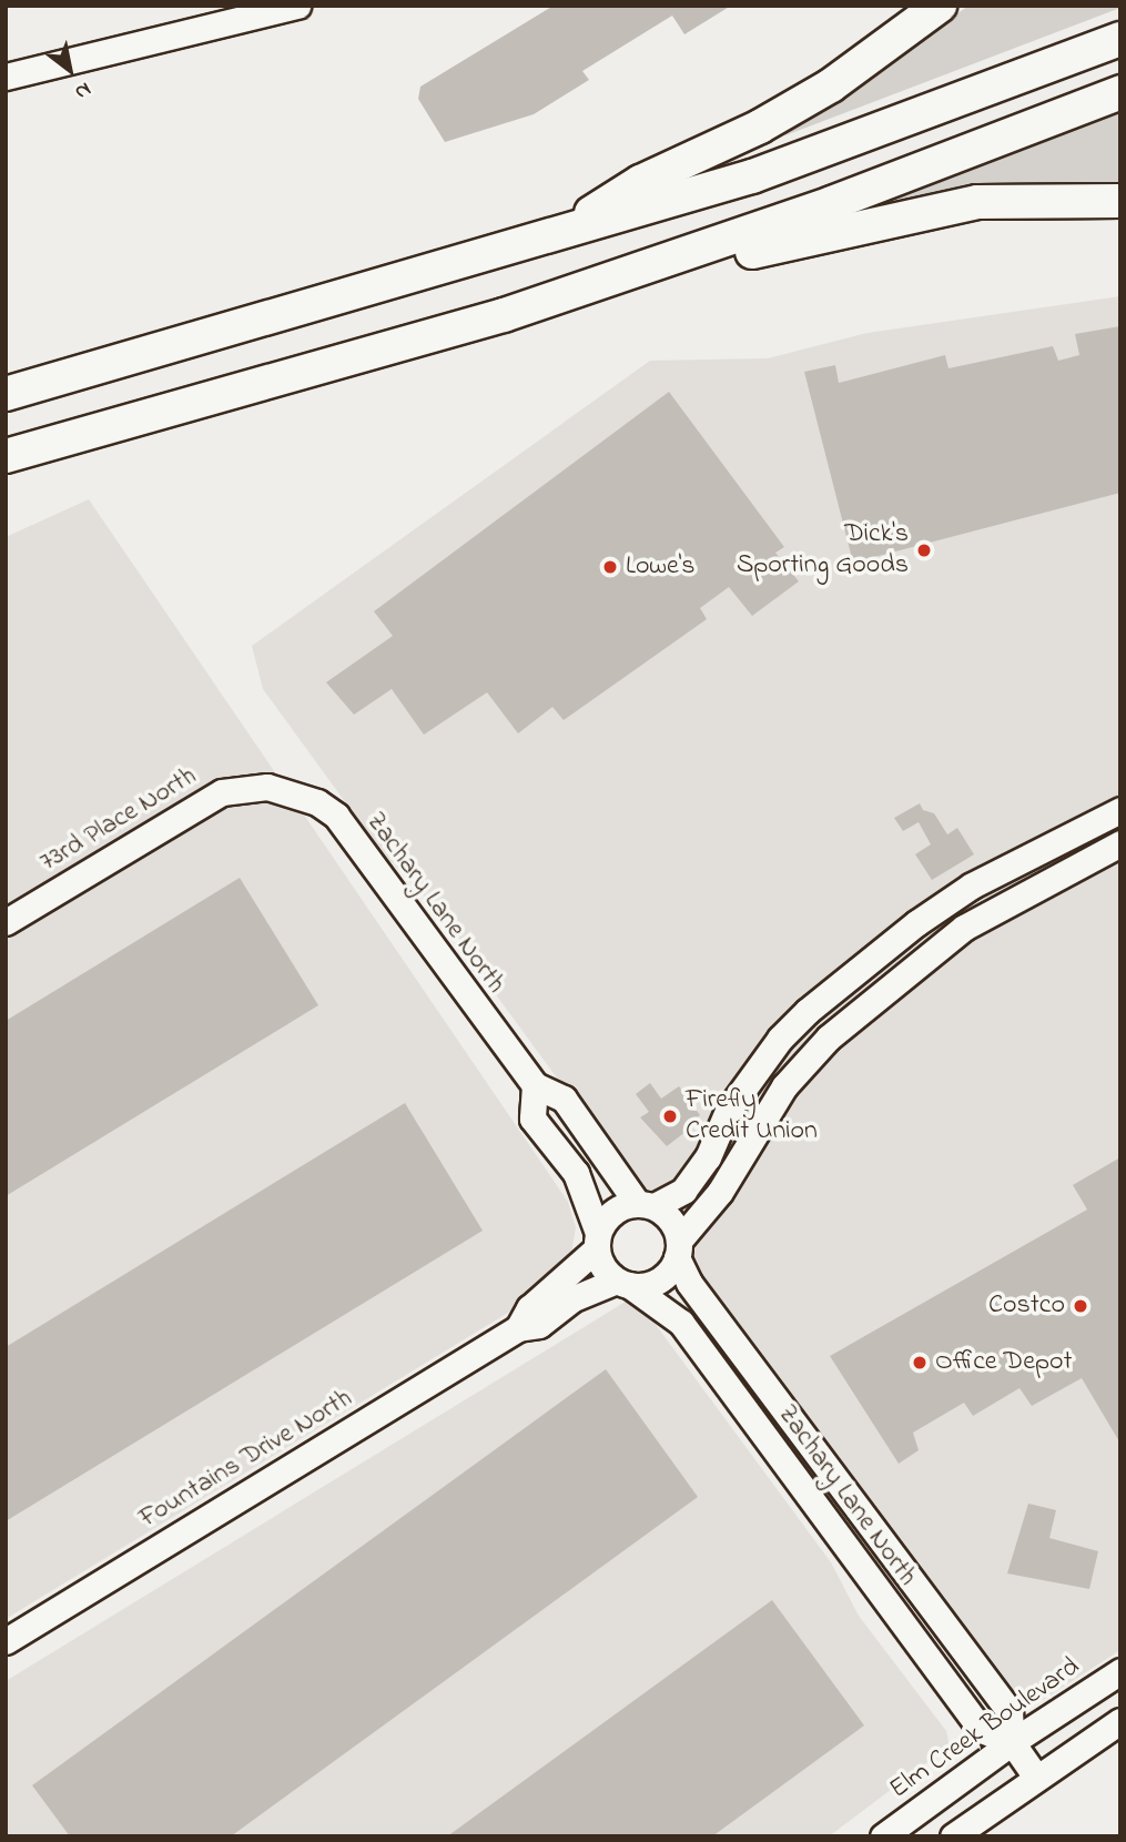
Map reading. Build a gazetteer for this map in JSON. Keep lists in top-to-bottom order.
{
  "streets": {
    "street": [
      "73rd Place North",
      "Zachary Lane North",
      "Fountains Drive North",
      "Elm Creek Boulevard"
    ]
  },
  "crossings": [
    ["73rd Place North", "Zachary Lane North"],
    ["Zachary Lane North", "Fountains Drive North"],
    ["Zachary Lane North", "Elm Creek Boulevard"]
  ],
  "places": [
    "Dick's Sporting Goods",
    "Lowe's",
    "Firefly Credit Union",
    "Costco",
    "Office Depot"
  ],
  "north": "bottom right"
}
